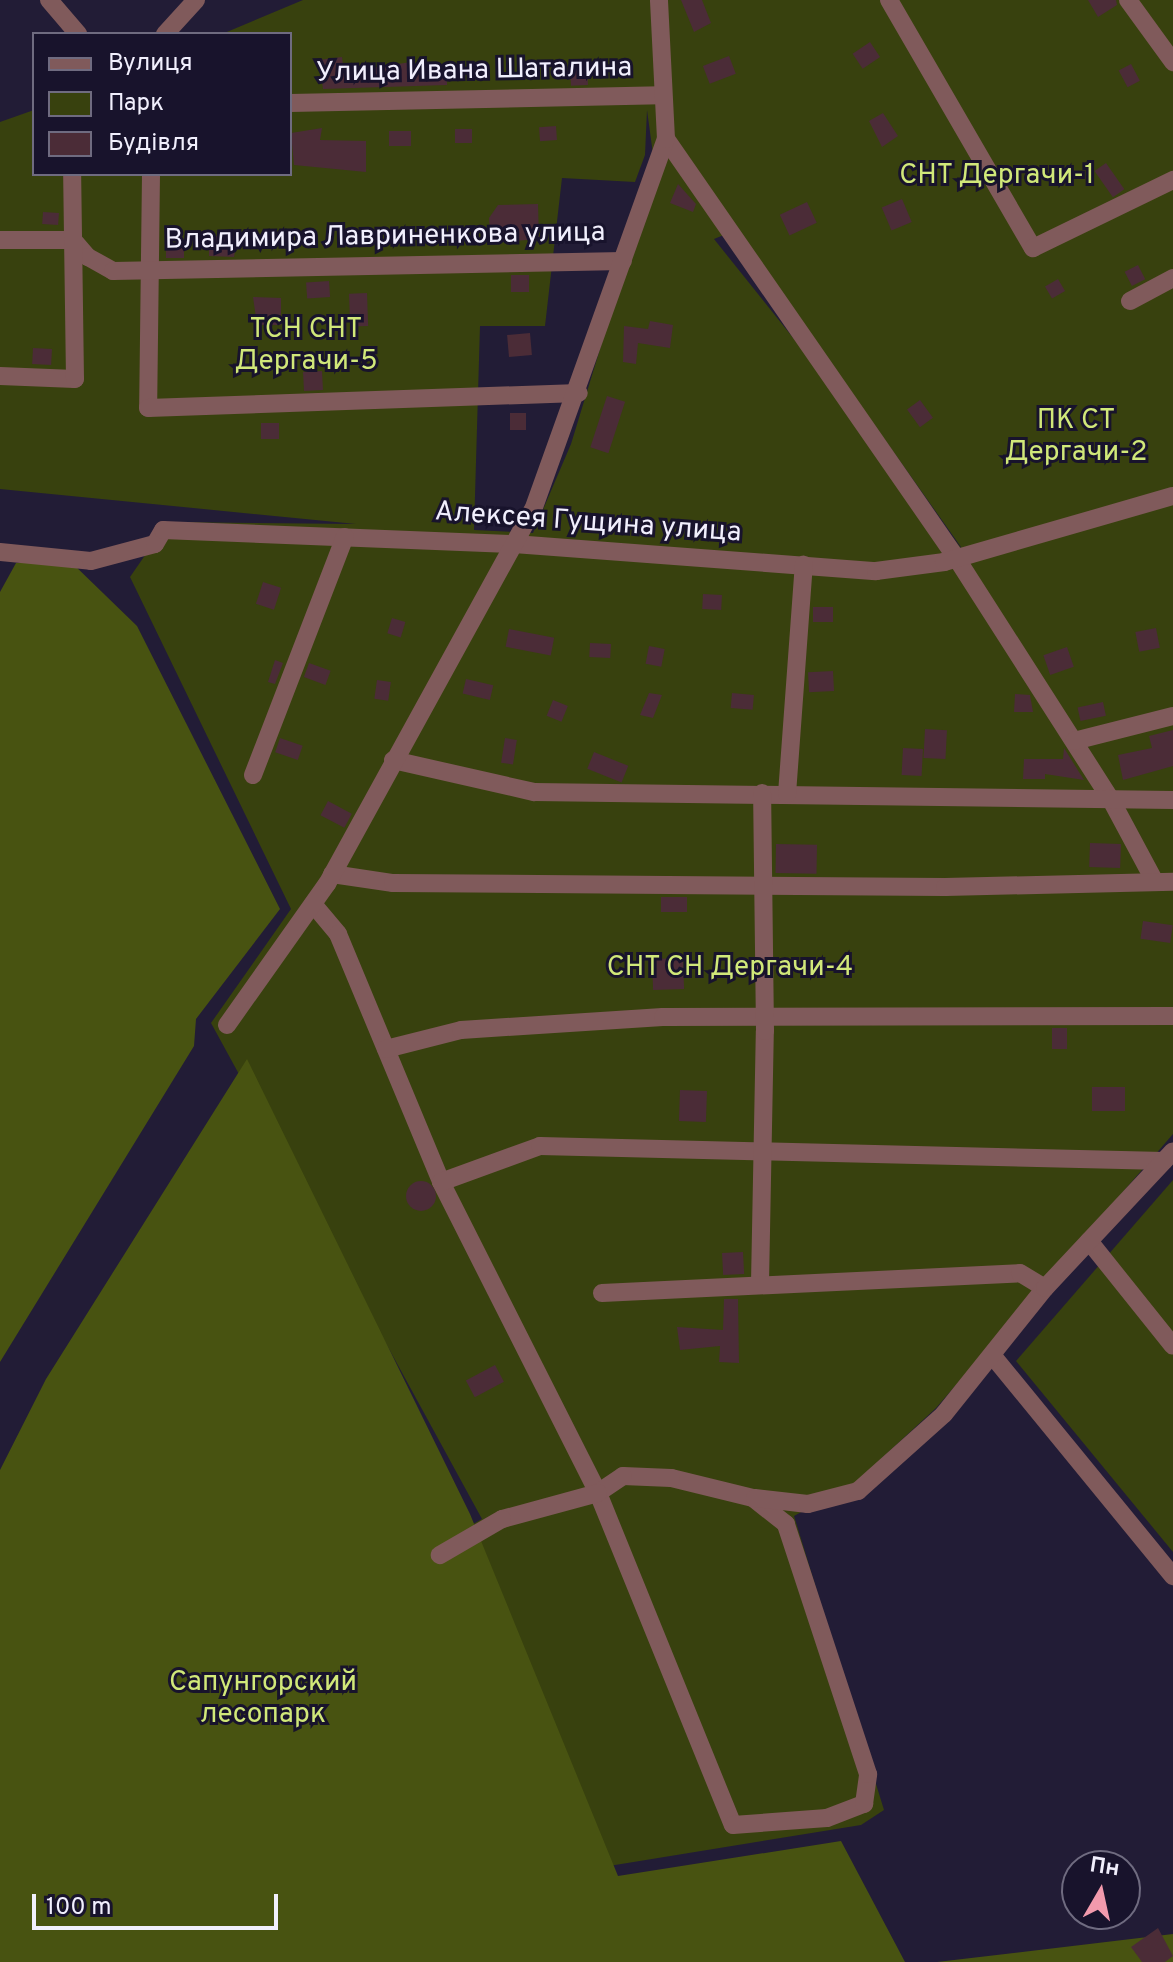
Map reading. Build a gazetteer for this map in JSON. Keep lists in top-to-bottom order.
{
  "streets": {
    "street": ["Улица Ивана Шаталина", "Владимира Лавриненкова улица", "Алексея Гущина улица"]
  },
  "parks": [
    "СНТ Дергачи-1",
    "ТСН СНТ Дергачи-5",
    "ПК СТ Дергачи-2",
    "СНТ СН Дергачи-4",
    "Сапунгорский лесопарк"
  ],
  "legend": ["Вулиця", "Парк", "Будівля"],
  "scale_bar": "100 m",
  "north": "top"
}
